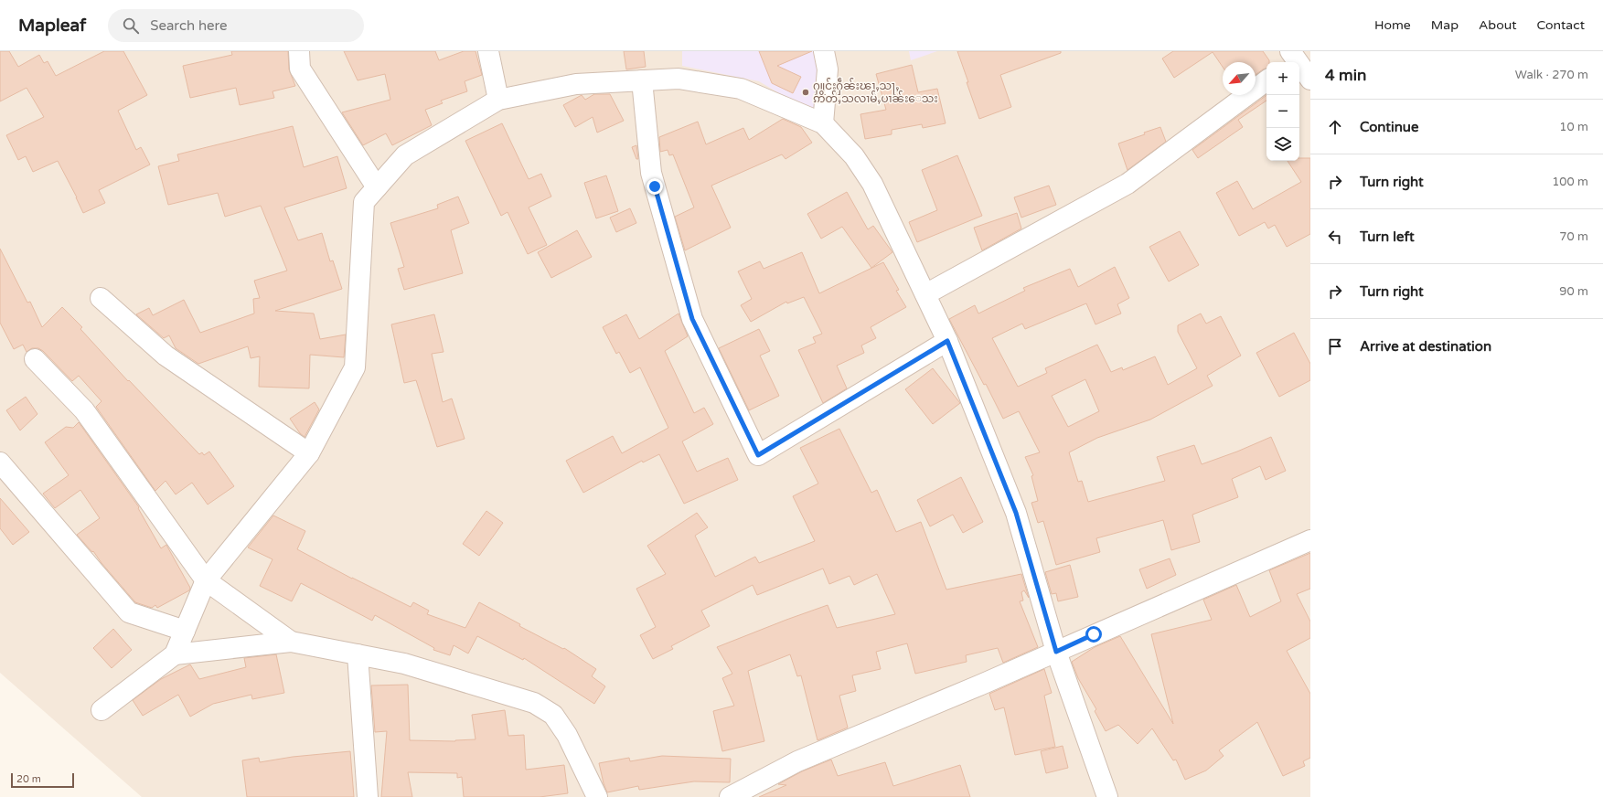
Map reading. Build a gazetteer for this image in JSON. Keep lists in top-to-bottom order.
{
  "places": ["ႁူင်းႁဵၼ်းၽႃႇသႃႇ ဢိတ်ႇသလၢမ်ႇပၢၼ်းေသး"],
  "scale_bar": "20 m",
  "north": "bottom left",
  "page": {
    "header": "Mapleaf",
    "search": "Search here",
    "nav": [
      "Home",
      "Map",
      "About",
      "Contact"
    ],
    "heading": ["4 min", "Walk · 270 m"],
    "map_buttons": ["+", "−"],
    "list": [
      ["Continue", "10 m"],
      ["Turn right", "100 m"],
      ["Turn left", "70 m"],
      ["Turn right", "90 m"],
      "Arrive at destination"
    ],
    "scale": "20 m"
  }
}
